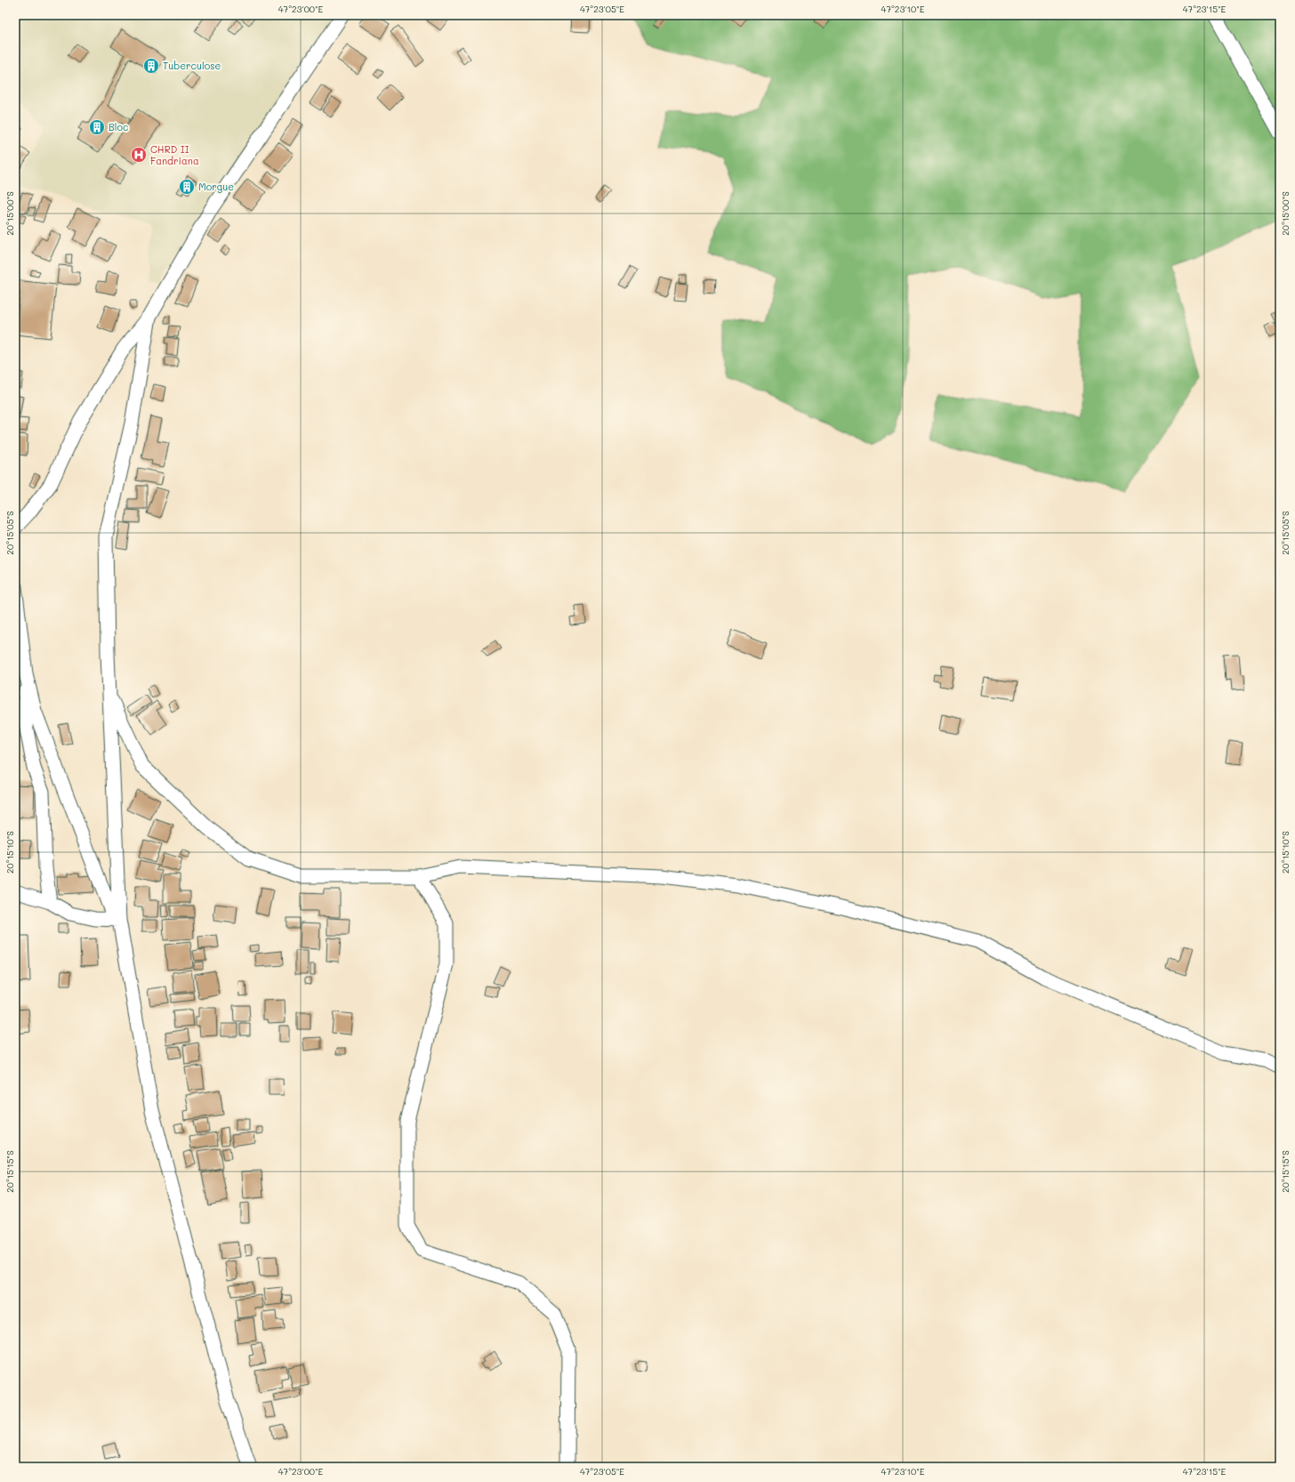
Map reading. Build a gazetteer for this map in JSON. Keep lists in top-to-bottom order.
{
  "places": {
    "building": ["Tuberculose", "Bloc", "Morgue"],
    "hospital": ["CHRD II Fandriana"]
  },
  "coordinates": [
    "47°23'00\"E",
    "47°23'05\"E",
    "47°23'10\"E",
    "47°23'15\"E",
    "20°15'00\"S",
    "20°15'05\"S",
    "20°15'10\"S",
    "20°15'15\"S"
  ]
}
